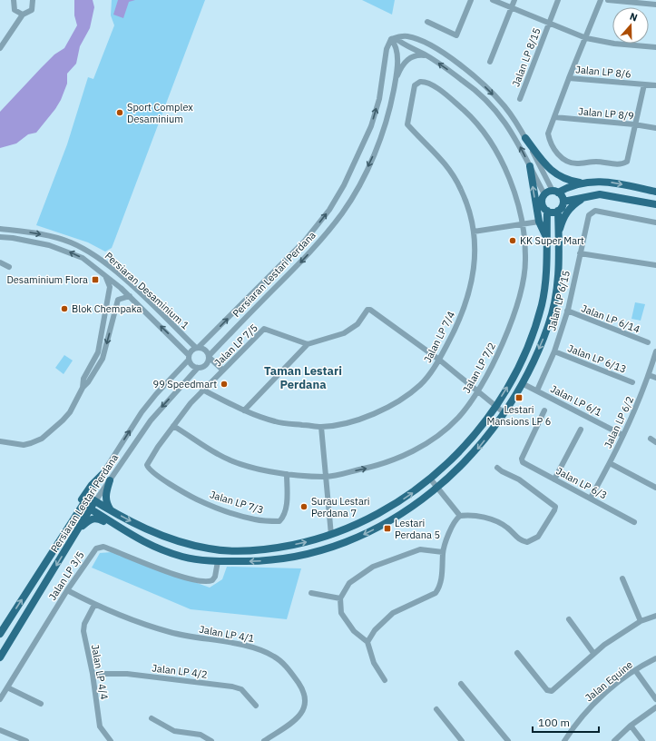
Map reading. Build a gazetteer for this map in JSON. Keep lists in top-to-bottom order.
{
  "streets": {
    "main road": ["Persiaran Lestari Perdana"],
    "street": [
      "Jalan LP 8/15",
      "Jalan LP 8/6",
      "Jalan LP 8/9",
      "Persiaran Desaminium 1",
      "Jalan LP 6/15",
      "Jalan LP 6/14",
      "Jalan LP 7/4",
      "Jalan LP 7/5",
      "Jalan LP 6/13",
      "Jalan LP 7/2",
      "Jalan LP 6/1",
      "Jalan LP 6/2",
      "Jalan LP 6/3",
      "Jalan LP 7/3",
      "Jalan LP 3/5",
      "Jalan LP 4/1",
      "Jalan LP 4/2",
      "Jalan LP 4/4",
      "Jalan Equine"
    ]
  },
  "crossings": [
    ["Persiaran Lestari Perdana", "Persiaran Desaminium 1"],
    ["Jalan LP 6/15", "Jalan LP 6/14"],
    ["Jalan LP 6/15", "Jalan LP 6/13"],
    ["Jalan LP 6/15", "Jalan LP 6/1"],
    ["Jalan LP 7/4", "Jalan LP 7/5"],
    ["Jalan LP 7/4", "Jalan LP 7/2"],
    ["Jalan LP 7/5", "Jalan LP 7/2"],
    ["Jalan LP 7/5", "Jalan LP 7/3"],
    ["Jalan LP 7/2", "Jalan LP 7/3"],
    ["Jalan LP 6/1", "Jalan LP 6/2"],
    ["Jalan LP 6/2", "Jalan LP 6/3"],
    ["Jalan LP 3/5", "Jalan LP 4/1"],
    ["Jalan LP 4/1", "Jalan LP 4/4"],
    ["Jalan LP 4/2", "Jalan LP 4/4"]
  ],
  "districts": ["Taman Lestari Perdana"],
  "places": {
    "other": [
      "Sport Complex Desaminium",
      "KK Super Mart",
      "Blok Chempaka",
      "99 Speedmart",
      "Surau Lestari Perdana 7"
    ],
    "transit": ["Desaminium Flora", "Lestari Mansions LP 6", "Lestari Perdana 5"]
  },
  "scale_bar": "100 m",
  "north": "top"
}
